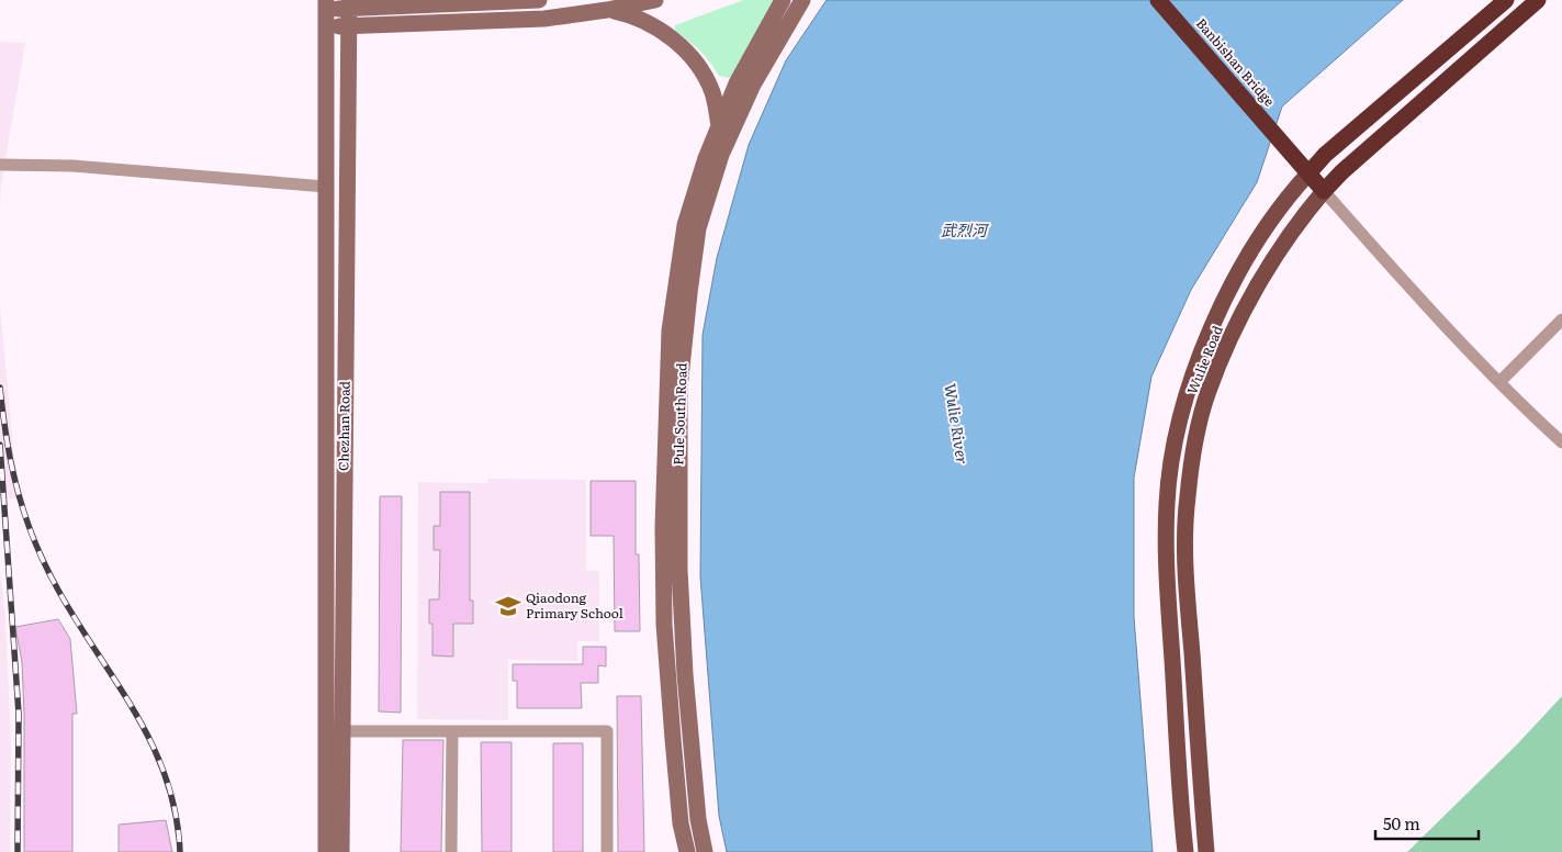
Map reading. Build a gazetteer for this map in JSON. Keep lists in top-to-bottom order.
{
  "streets": {
    "highway": ["Banbishan Bridge", "Wulie Road"],
    "main road": ["Pule South Road", "Chezhan Road"]
  },
  "crossings": [
    ["Banbishan Bridge", "Wulie Road"]
  ],
  "water": ["武烈河", "Wulie River"],
  "places": {
    "school or university": ["Qiaodong Primary School"]
  },
  "scale_bar": "50 m"
}
